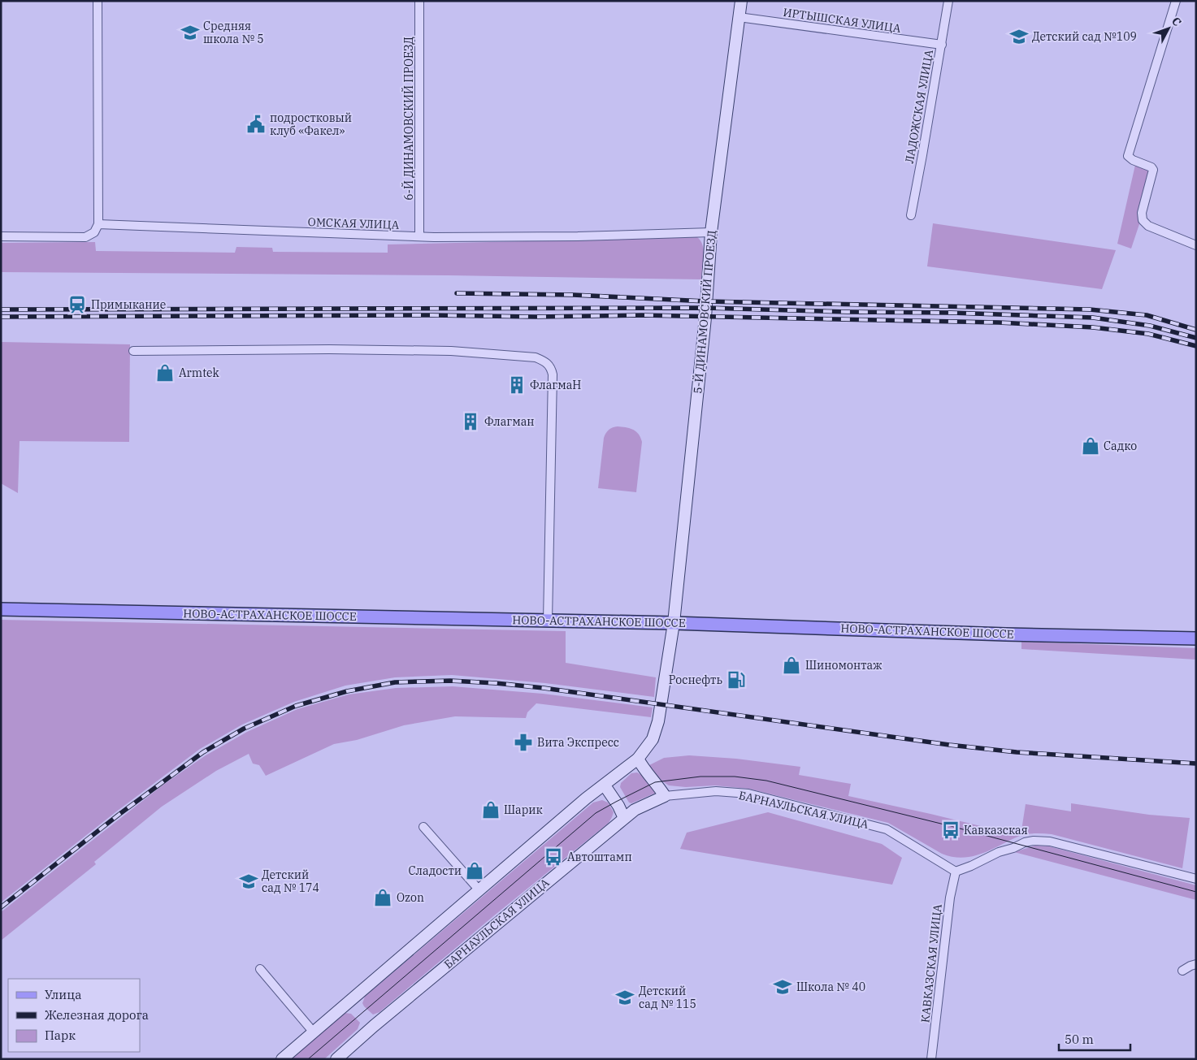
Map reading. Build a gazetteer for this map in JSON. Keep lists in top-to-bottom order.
{
  "streets": {
    "main road": ["НОВО-АСТРАХАНСКОЕ ШОССЕ"],
    "street": [
      "ИРТЫШСКАЯ УЛИЦА",
      "ЛАДОЖСКАЯ УЛИЦА",
      "6-Й ДИНАМОВСКИЙ ПРОЕЗД",
      "ОМСКАЯ УЛИЦА",
      "5-Й ДИНАМОВСКИЙ ПРОЕЗД",
      "БАРНАУЛЬСКАЯ УЛИЦА",
      "КАВКАЗСКАЯ УЛИЦА"
    ]
  },
  "crossings": [
    ["ИРТЫШСКАЯ УЛИЦА", "ЛАДОЖСКАЯ УЛИЦА"],
    ["ИРТЫШСКАЯ УЛИЦА", "5-Й ДИНАМОВСКИЙ ПРОЕЗД"],
    ["6-Й ДИНАМОВСКИЙ ПРОЕЗД", "ОМСКАЯ УЛИЦА"],
    ["ОМСКАЯ УЛИЦА", "5-Й ДИНАМОВСКИЙ ПРОЕЗД"],
    ["5-Й ДИНАМОВСКИЙ ПРОЕЗД", "НОВО-АСТРАХАНСКОЕ ШОССЕ"],
    ["БАРНАУЛЬСКАЯ УЛИЦА", "КАВКАЗСКАЯ УЛИЦА"]
  ],
  "places": {
    "school or university": [
      "Средняя школа № 5",
      "Детский сад №109",
      "Детский сад № 174",
      "Школа № 40",
      "Детский сад № 115"
    ],
    "public building": ["подростковый клуб «Факел»"],
    "station": ["Примыкание"],
    "shop": [
      "Armtek",
      "Садко",
      "Шиномонтаж",
      "Шарик",
      "Сладости",
      "Ozon"
    ],
    "building": ["ФлагмаН", "Флагман"],
    "fuel station": ["Роснефть"],
    "pharmacy": ["Вита Экспресс"],
    "bus stop": ["Кавказская", "Автоштамп"]
  },
  "legend": ["Улица", "Железная дорога", "Парк"],
  "scale_bar": "50 m",
  "north": "top right"
}
